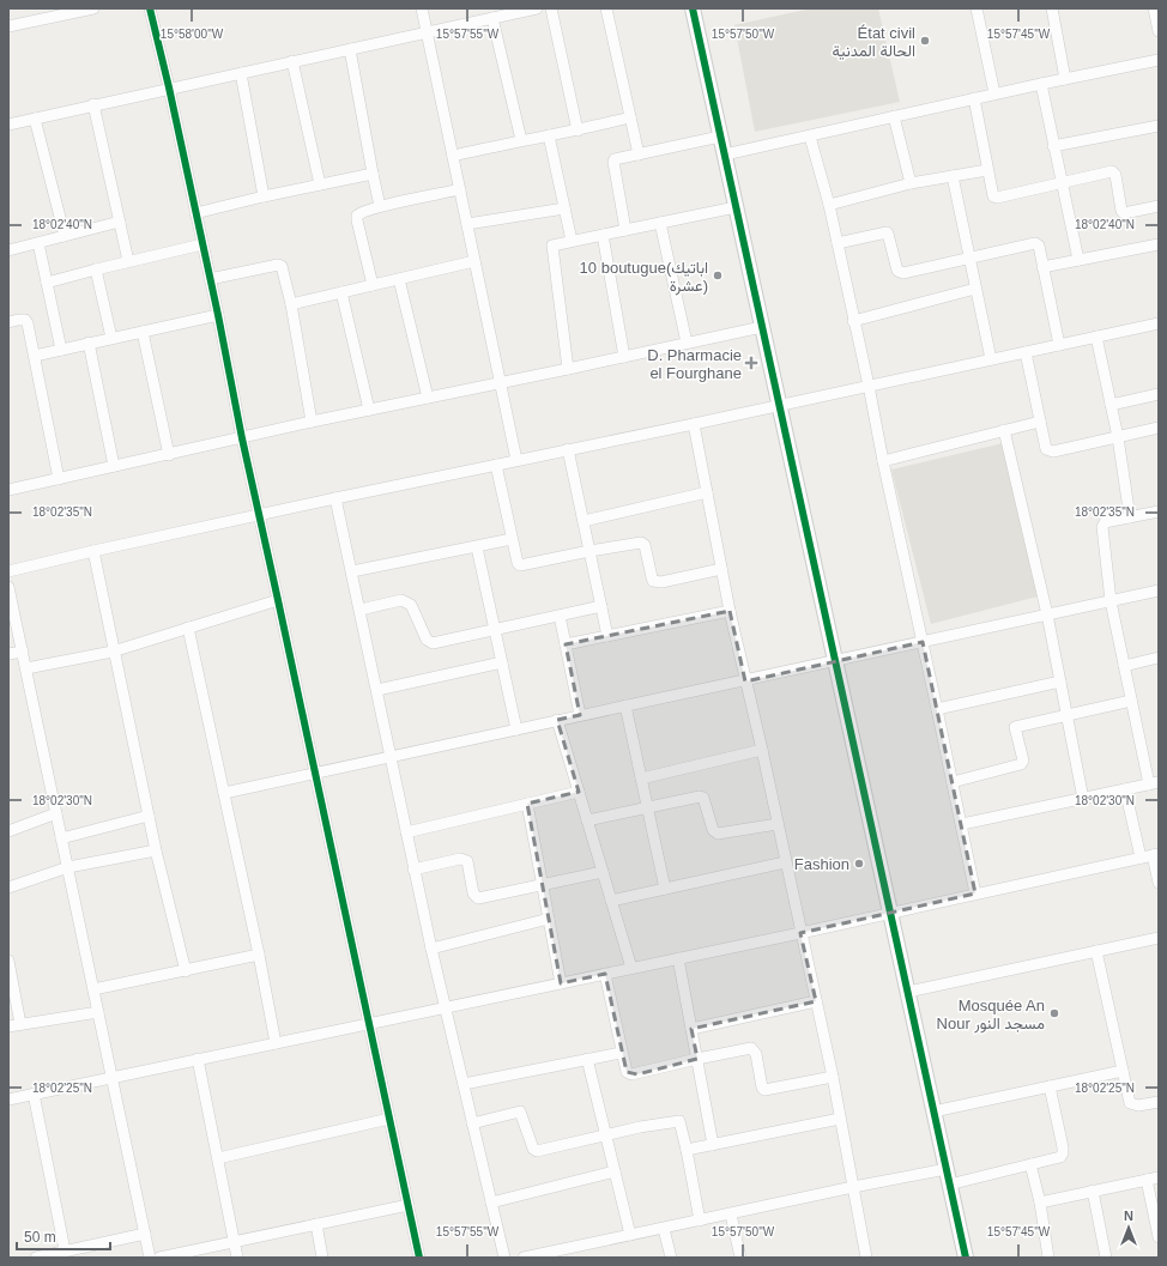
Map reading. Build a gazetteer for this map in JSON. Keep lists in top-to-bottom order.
{
  "places": {
    "other": [
      "État civil الحالة المدنية",
      "10 boutugue(اباتيك عشرة)",
      "Fashion",
      "Mosquée An Nour مسجد النور"
    ],
    "health": ["D. Pharmacie el Fourghane"]
  },
  "scale_bar": "50 m",
  "north": "top",
  "coordinates": [
    "15°58'00\"W",
    "15°57'55\"W",
    "15°57'50\"W",
    "15°57'45\"W",
    "18°02'40\"N",
    "18°02'35\"N",
    "18°02'30\"N",
    "18°02'25\"N"
  ]
}
